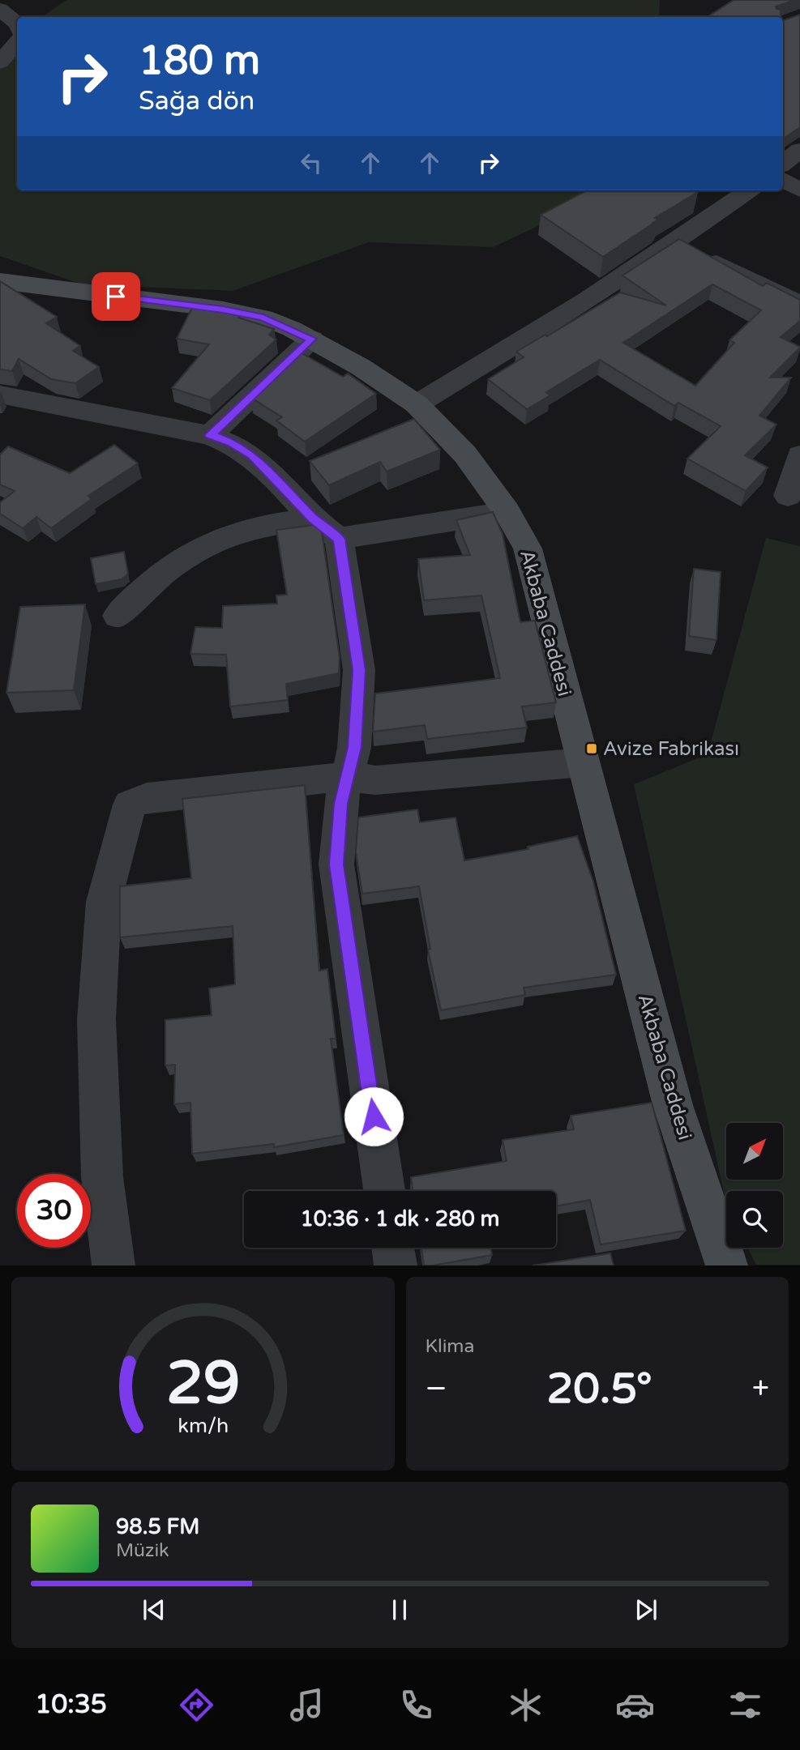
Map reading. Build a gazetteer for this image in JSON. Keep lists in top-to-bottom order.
{
  "streets": {
    "main road": ["Akbaba Caddesi"]
  },
  "places": {
    "transit": ["Avize Fabrikası"]
  },
  "north": "top right",
  "page": {
    "turn": ["180 m", "Sağa dön"],
    "limit": "30",
    "trip": "10:36 · 1 dk · 280 m",
    "tile": "Klima",
    "heat": ["−", "20.5°", "+"],
    "song": ["98.5 FM", "Müzik"],
    "tabs": "10:35",
    "gauge": ["29", "km/h"]
  }
}
